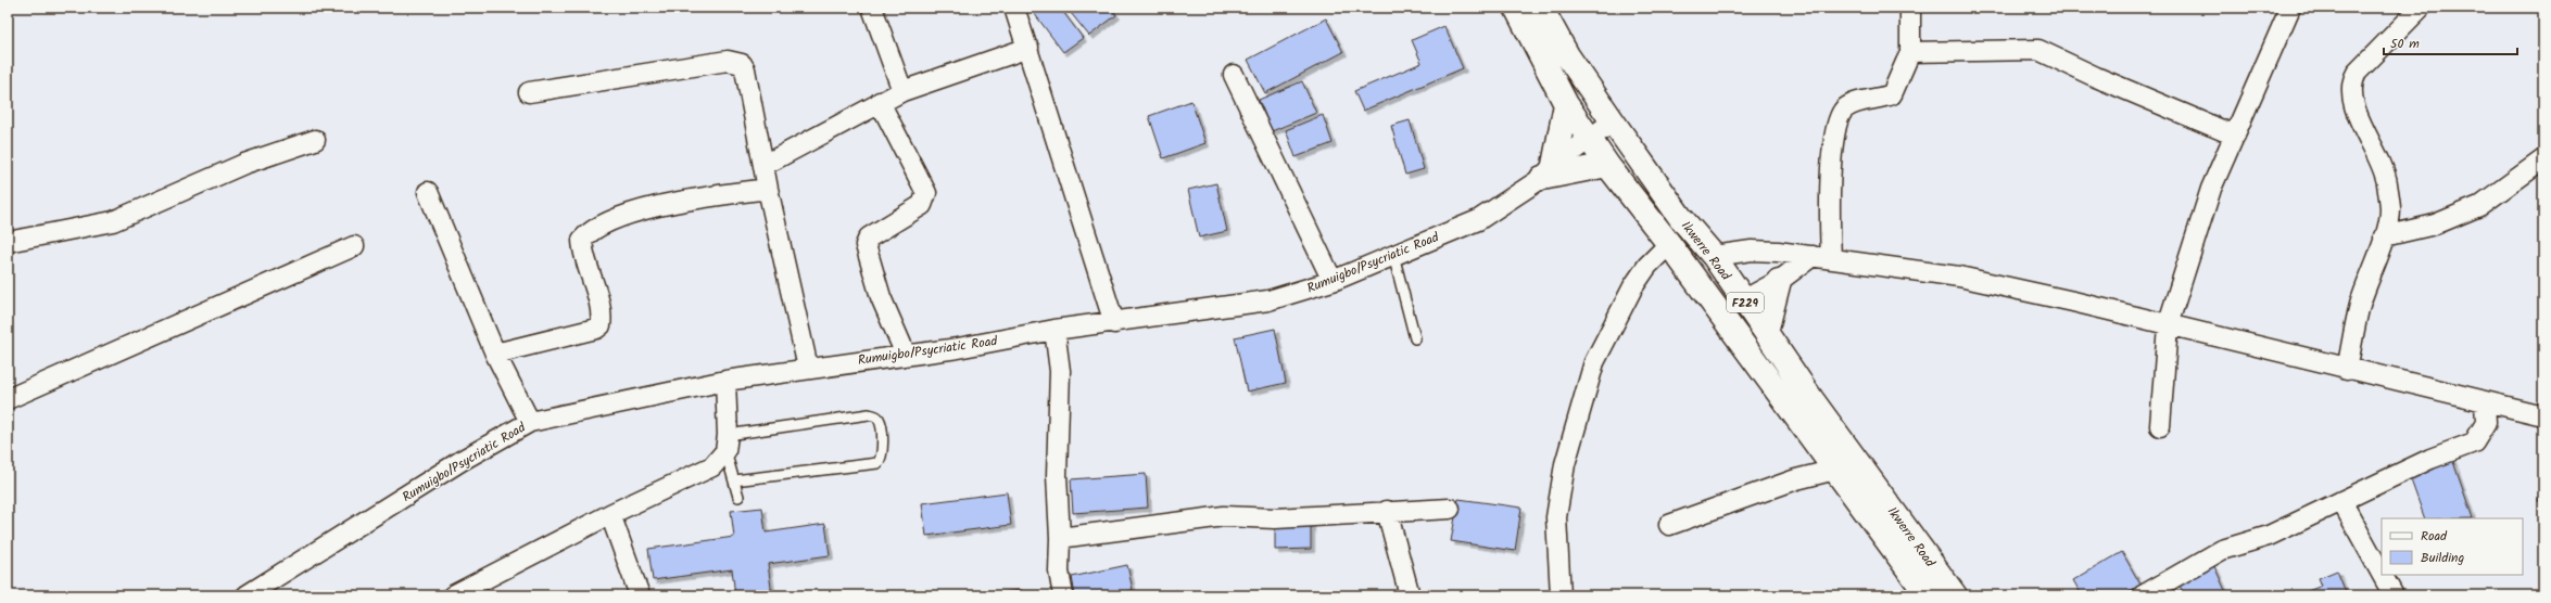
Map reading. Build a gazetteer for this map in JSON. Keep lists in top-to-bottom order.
{
  "streets": {
    "main road": ["Ikwerre Road", "F229"],
    "street": ["Rumuigbo/Psycriatic Road"]
  },
  "crossings": [
    ["Ikwerre Road", "Rumuigbo/Psycriatic Road"]
  ],
  "legend": ["Road", "Building"],
  "scale_bar": "50 m"
}
